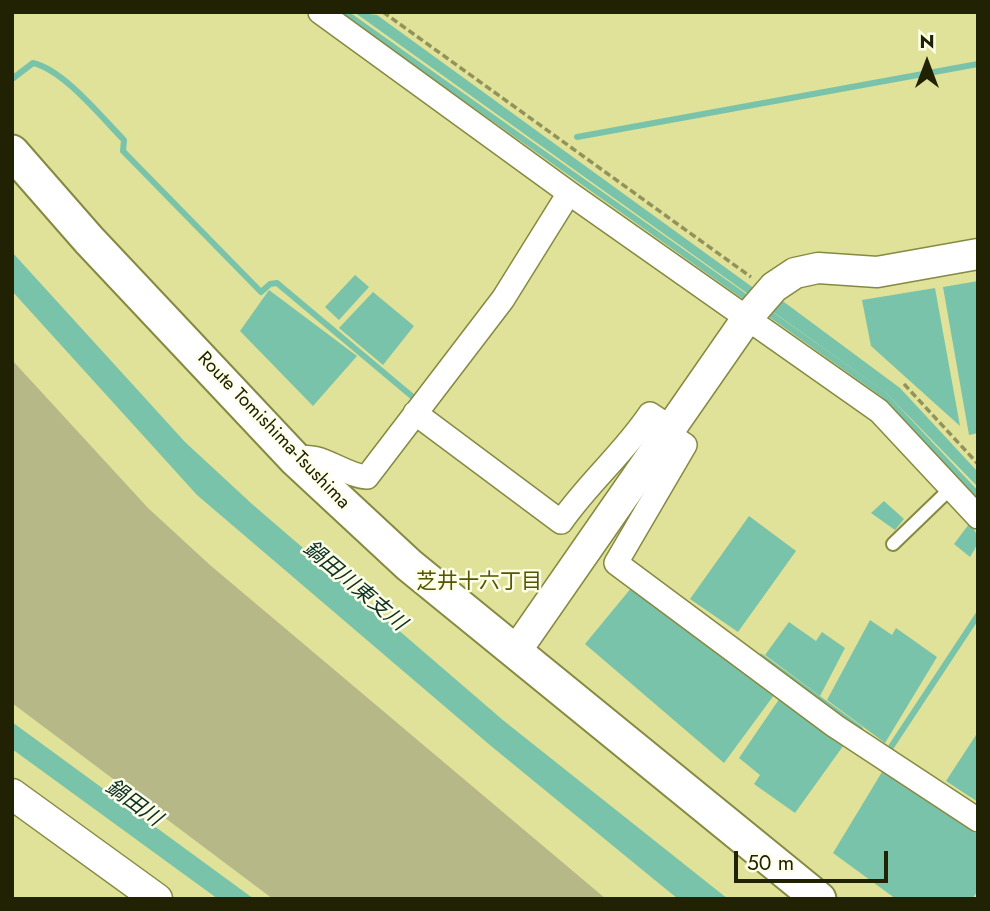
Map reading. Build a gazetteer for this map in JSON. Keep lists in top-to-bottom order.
{
  "streets": {
    "main road": ["Route Tomishima-Tsushima"]
  },
  "districts": ["芝井十六丁目"],
  "water": ["鍋田川東支川", "鍋田川"],
  "scale_bar": "50 m",
  "north": "top"
}
